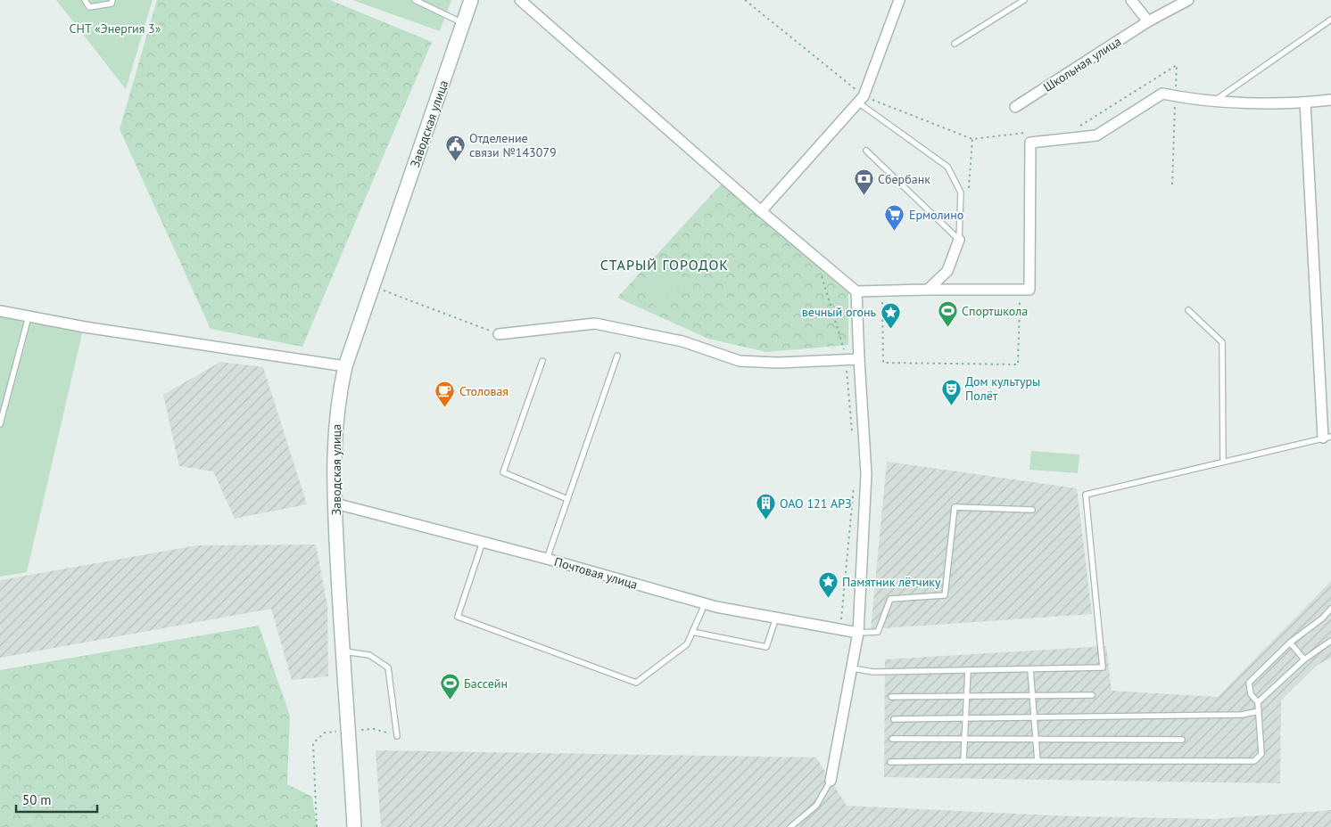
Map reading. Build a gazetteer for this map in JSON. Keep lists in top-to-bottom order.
{
  "streets": {
    "main road": ["Заводская улица"],
    "street": ["Школьная улица", "Почтовая улица"]
  },
  "crossings": [
    ["Заводская улица", "Почтовая улица"]
  ],
  "districts": ["СТАРЫЙ ГОРОДОК"],
  "parks": ["СНТ «Энергия 3»"],
  "places": {
    "public building": ["Отделение связи №143079"],
    "bank": ["Сбербанк"],
    "supermarket": ["Ермолино"],
    "sports": ["Спортшкола", "Бассейн"],
    "place": ["вечный огонь", "Памятник лётчику"],
    "theatre": ["Дом культуры Полёт"],
    "cafe": ["Столовая"],
    "building": ["OAO 121 АРЗ"]
  },
  "scale_bar": "50 m"
}
